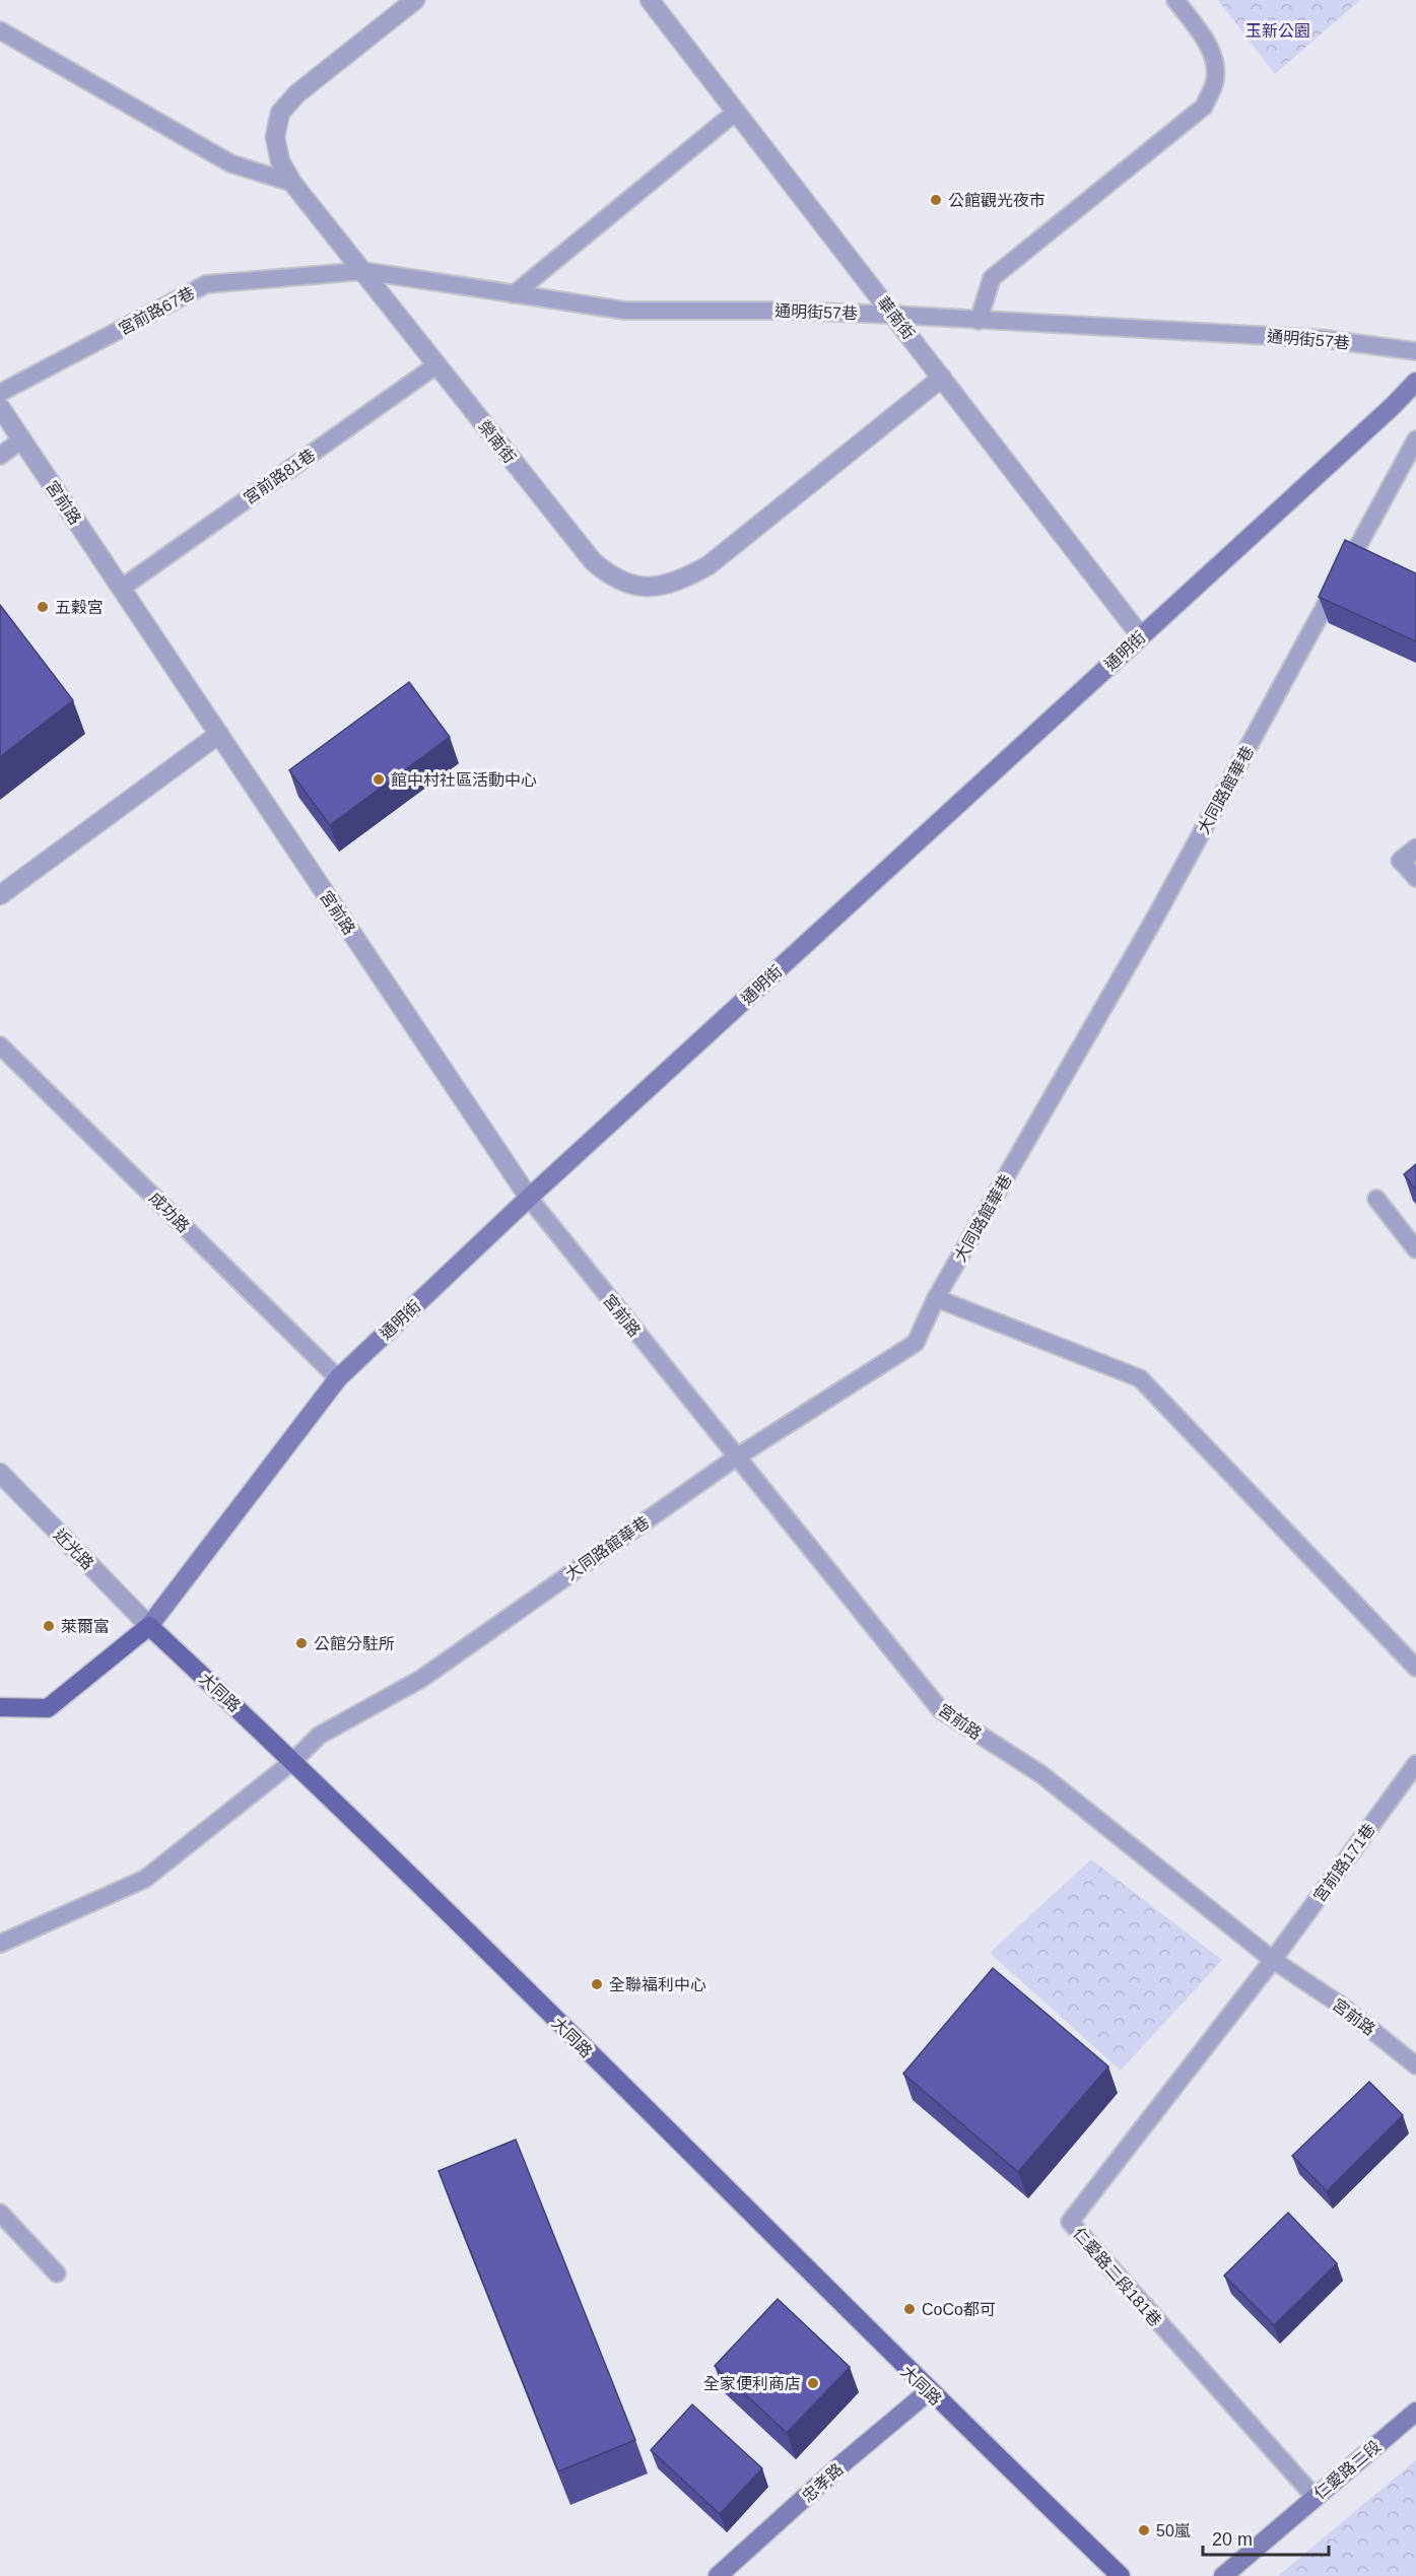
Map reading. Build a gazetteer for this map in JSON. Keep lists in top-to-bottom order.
{
  "streets": {
    "main road": ["大同路"],
    "street": [
      "華南街",
      "榮南街",
      "宮前路",
      "通明街",
      "近光路",
      "仁愛路二段",
      "忠孝路"
    ],
    "lane": [
      "宮前路67巷",
      "通明街57巷",
      "宮前路81巷",
      "大同路館華巷",
      "成功路",
      "宮前路171巷",
      "仁愛路二段181巷"
    ]
  },
  "crossings": [
    ["宮前路67巷", "通明街57巷"],
    ["宮前路67巷", "榮南街"],
    ["通明街57巷", "華南街"],
    ["通明街57巷", "榮南街"],
    ["華南街", "榮南街"],
    ["華南街", "通明街"],
    ["榮南街", "宮前路81巷"],
    ["宮前路81巷", "宮前路"],
    ["宮前路", "通明街"],
    ["宮前路", "大同路館華巷"],
    ["宮前路", "宮前路171巷"],
    ["宮前路", "仁愛路二段181巷"],
    ["通明街", "成功路"],
    ["通明街", "近光路"],
    ["通明街", "大同路"],
    ["大同路館華巷", "大同路"],
    ["近光路", "大同路"],
    ["大同路", "忠孝路"],
    ["宮前路171巷", "仁愛路二段181巷"],
    ["仁愛路二段181巷", "仁愛路二段"]
  ],
  "parks": ["玉新公園"],
  "places": [
    "公館觀光夜市",
    "五穀宮",
    "館中村社區活動中心",
    "萊爾富",
    "公館分駐所",
    "全聯福利中心",
    "CoCo都可",
    "全家便利商店",
    "50嵐"
  ],
  "scale_bar": "20 m"
}
